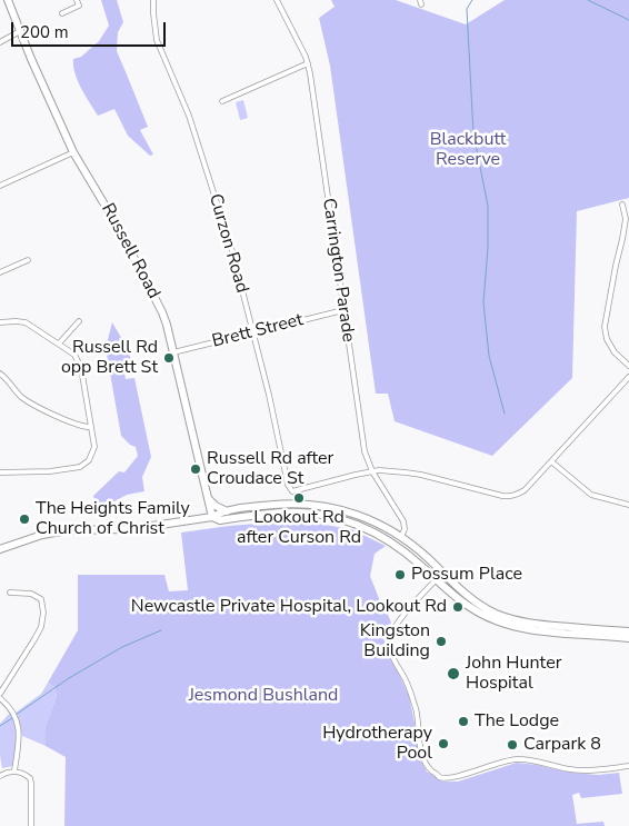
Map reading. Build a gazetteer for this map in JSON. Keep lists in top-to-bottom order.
{
  "streets": {
    "main road": ["Russell Road"],
    "street": ["Curzon Road", "Carrington Parade", "Brett Street"]
  },
  "crossings": [
    ["Curzon Road", "Carrington Parade"],
    ["Curzon Road", "Brett Street"],
    ["Russell Road", "Brett Street"],
    ["Carrington Parade", "Brett Street"]
  ],
  "parks": ["Blackbutt Reserve", "Jesmond Bushland"],
  "places": [
    "Russell Rd opp Brett St",
    "Russell Rd after Croudace St",
    "Lookout Rd after Curson Rd",
    "The Heights Family Church of Christ",
    "Possum Place",
    "Newcastle Private Hospital, Lookout Rd",
    "Kingston Building",
    "John Hunter Hospital",
    "The Lodge",
    "Hydrotherapy Pool",
    "Carpark 8"
  ],
  "scale_bar": "200 m"
}
